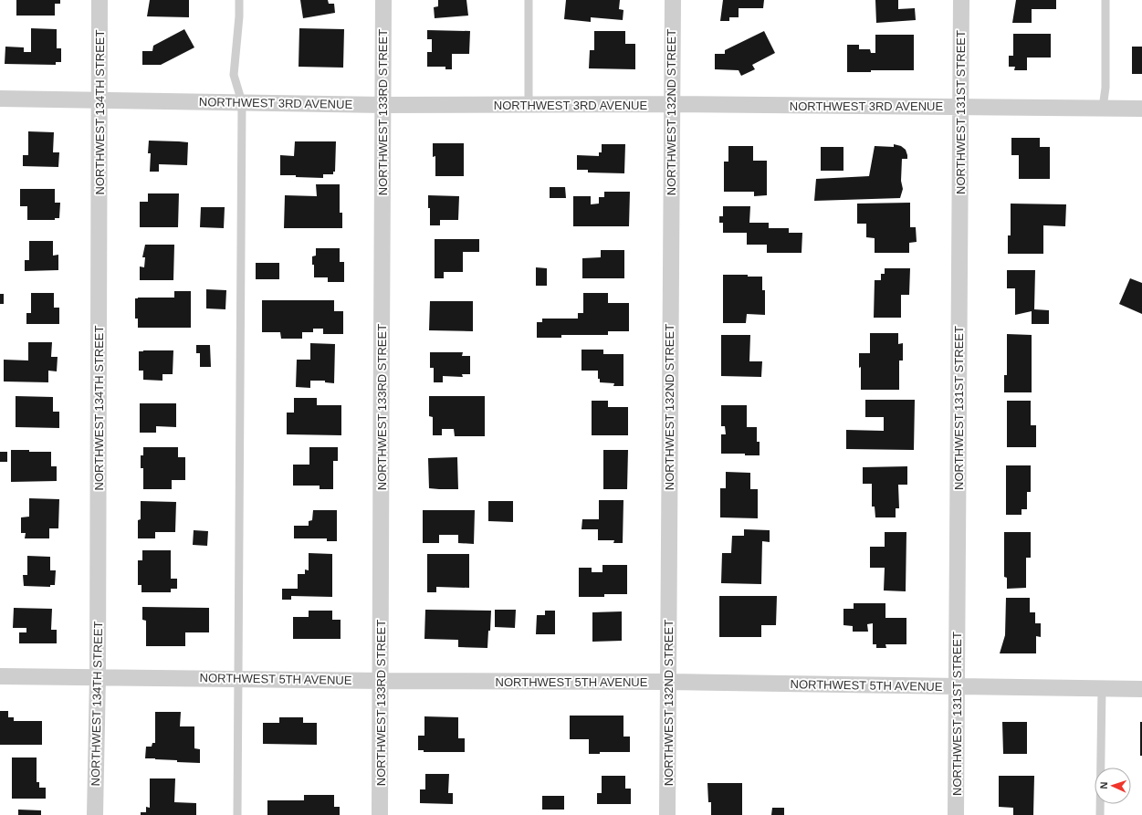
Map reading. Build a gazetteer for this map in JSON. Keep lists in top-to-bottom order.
{
  "streets": {
    "street": [
      "NORTHWEST 3RD AVENUE",
      "NORTHWEST 134TH STREET",
      "NORTHWEST 133RD STREET",
      "NORTHWEST 132ND STREET",
      "NORTHWEST 131ST STREET",
      "NORTHWEST 5TH AVENUE"
    ]
  },
  "crossings": [
    ["NORTHWEST 3RD AVENUE", "NORTHWEST 134TH STREET"],
    ["NORTHWEST 3RD AVENUE", "NORTHWEST 133RD STREET"],
    ["NORTHWEST 3RD AVENUE", "NORTHWEST 132ND STREET"],
    ["NORTHWEST 3RD AVENUE", "NORTHWEST 131ST STREET"],
    ["NORTHWEST 134TH STREET", "NORTHWEST 5TH AVENUE"],
    ["NORTHWEST 133RD STREET", "NORTHWEST 5TH AVENUE"],
    ["NORTHWEST 132ND STREET", "NORTHWEST 5TH AVENUE"],
    ["NORTHWEST 131ST STREET", "NORTHWEST 5TH AVENUE"]
  ],
  "north": "left"
}
